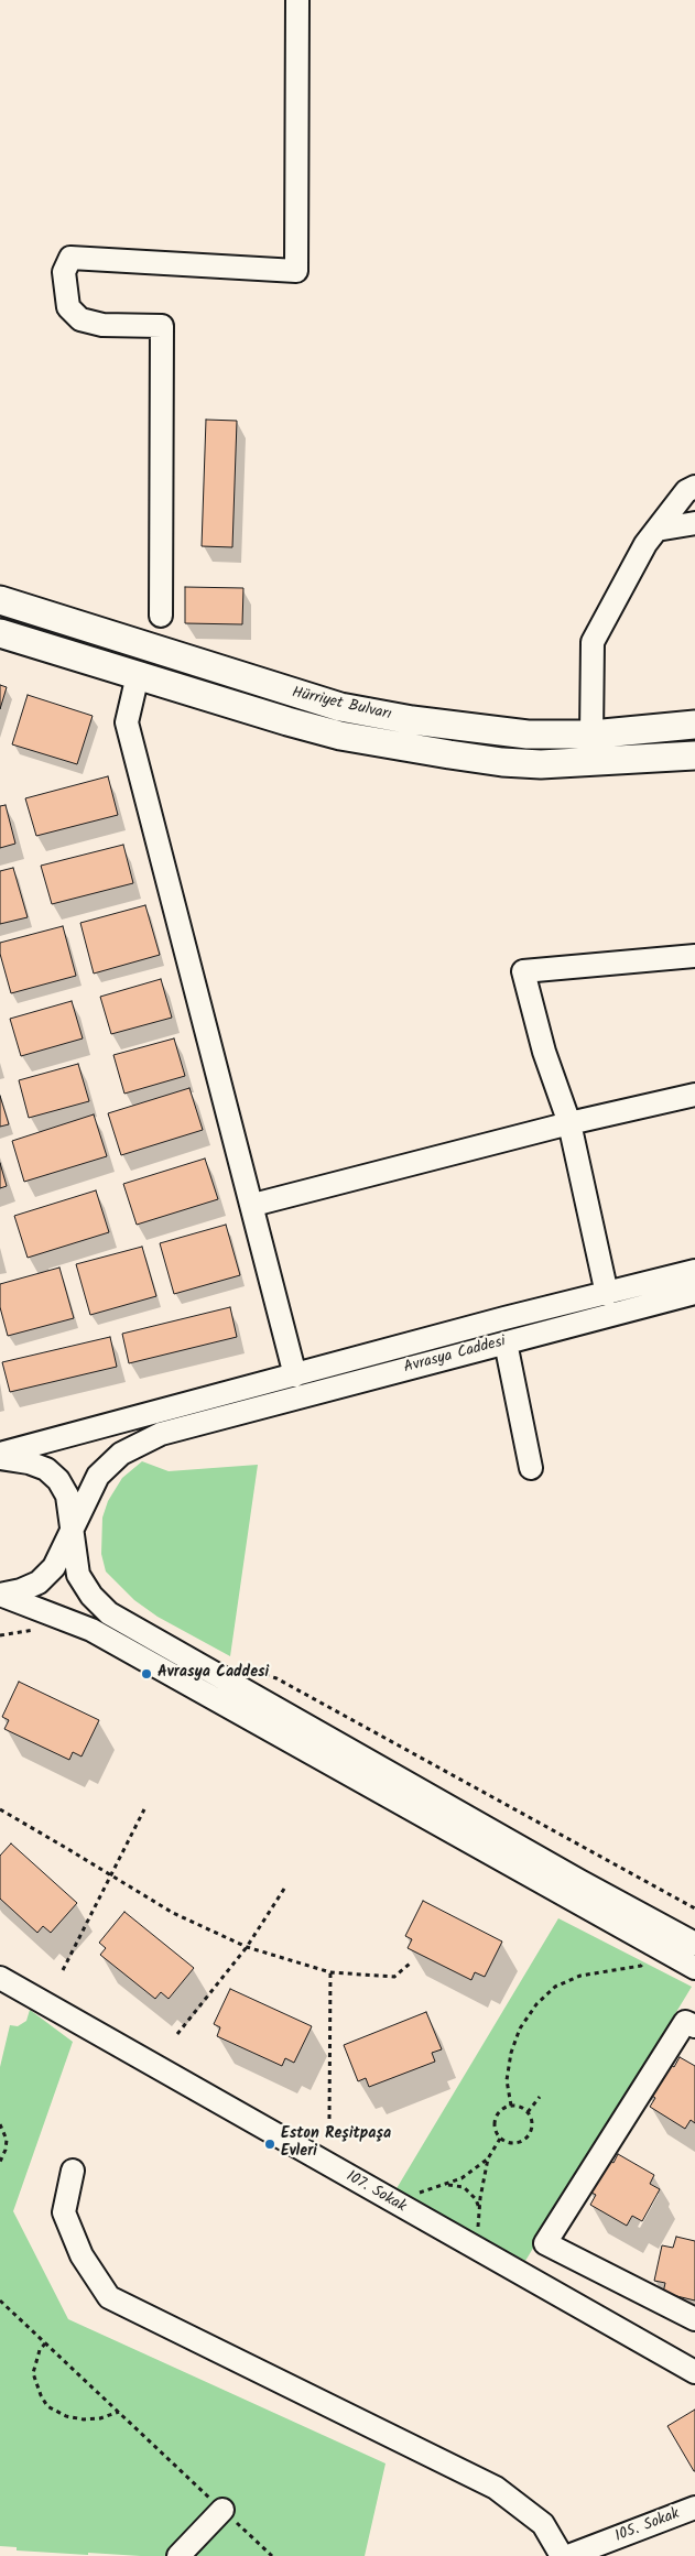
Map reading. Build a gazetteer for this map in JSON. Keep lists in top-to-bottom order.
{
  "streets": {
    "main road": ["Hürriyet Bulvarı"],
    "street": ["Avrasya Caddesi", "107. Sokak", "105. Sokak"]
  },
  "places": ["Avrasya Caddesi", "Eston Reşitpaşa Evleri"]
}
